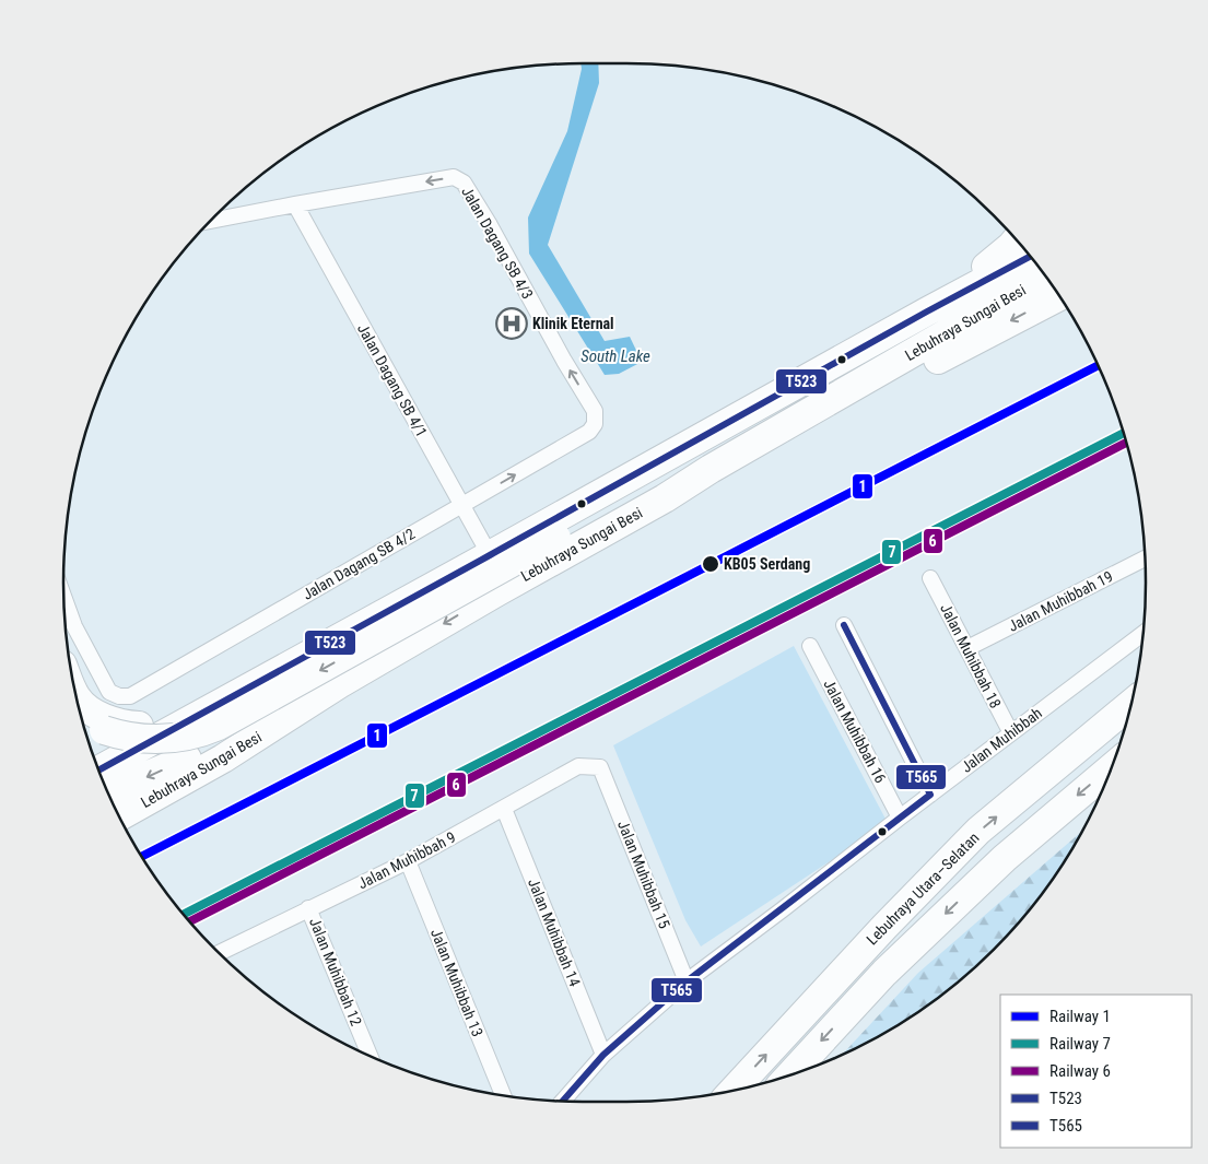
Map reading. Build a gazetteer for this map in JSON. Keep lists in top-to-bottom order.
{
  "streets": {
    "highway": ["Lebuhraya Sungai Besi", "Lebuhraya Utara–Selatan"],
    "street": [
      "Jalan Dagang SB 4/3",
      "Jalan Dagang SB 4/1",
      "Jalan Dagang SB 4/2",
      "Jalan Muhibbah 19",
      "Jalan Muhibbah 18",
      "Jalan Muhibbah 16",
      "Jalan Muhibbah",
      "Jalan Muhibbah 9",
      "Jalan Muhibbah 15",
      "Jalan Muhibbah 14",
      "Jalan Muhibbah 12",
      "Jalan Muhibbah 13"
    ]
  },
  "crossings": [
    ["Jalan Dagang SB 4/3", "Jalan Dagang SB 4/1"],
    ["Jalan Dagang SB 4/3", "Jalan Dagang SB 4/2"],
    ["Lebuhraya Sungai Besi", "Jalan Dagang SB 4/1"],
    ["Jalan Dagang SB 4/1", "Jalan Dagang SB 4/2"],
    ["Jalan Muhibbah 19", "Jalan Muhibbah 18"],
    ["Jalan Muhibbah 18", "Jalan Muhibbah"],
    ["Jalan Muhibbah 16", "Jalan Muhibbah"],
    ["Jalan Muhibbah", "Jalan Muhibbah 15"],
    ["Jalan Muhibbah", "Jalan Muhibbah 14"],
    ["Jalan Muhibbah 9", "Jalan Muhibbah 15"],
    ["Jalan Muhibbah 9", "Jalan Muhibbah 14"],
    ["Jalan Muhibbah 9", "Jalan Muhibbah 12"],
    ["Jalan Muhibbah 9", "Jalan Muhibbah 13"]
  ],
  "one_way": ["Jalan Dagang SB 4/3"],
  "water": ["South Lake"],
  "places": {
    "hospital": ["Klinik Eternal"],
    "other": ["KB05 Serdang"]
  },
  "lines": [
    "transit line T523",
    "rail line 1",
    "rail line 7",
    "rail line 6",
    "transit line T565"
  ],
  "legend": [
    "Railway 1",
    "Railway 7",
    "Railway 6",
    "T523",
    "T565"
  ]
}
